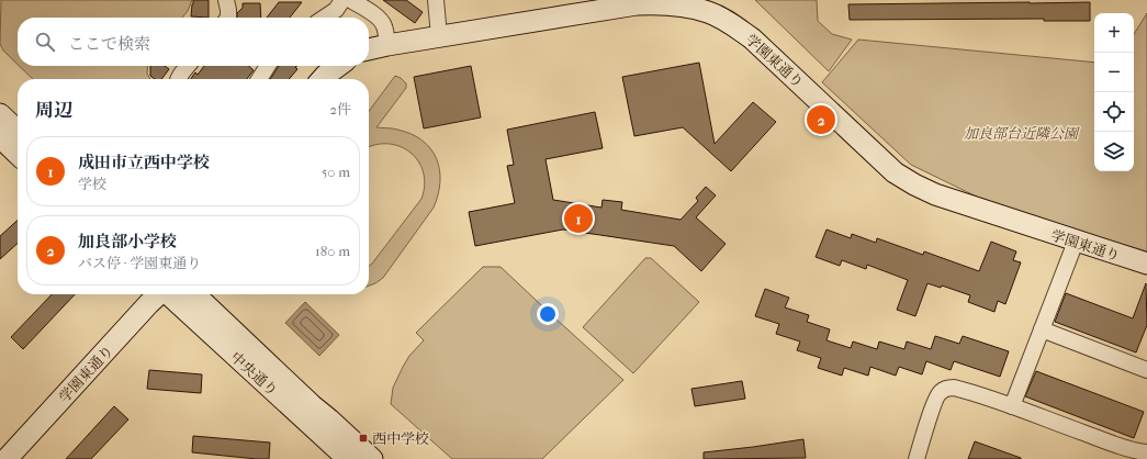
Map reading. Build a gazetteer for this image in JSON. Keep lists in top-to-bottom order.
{
  "streets": {
    "street": ["学園東通り", "中央通り"]
  },
  "parks": ["加良部台近隣公園"],
  "places": {
    "transit": ["西中学校"]
  },
  "page": {
    "map_buttons": ["+", "−"],
    "search": "ここで検索",
    "heading": ["周辺", "2件"],
    "pins": ["2", "1"],
    "list": [
      {
        "mark": "1",
        "name": "成田市立西中学校",
        "note": "学校",
        "value": "50 m"
      },
      {
        "mark": "2",
        "name": "加良部小学校",
        "note": "バス停 · 学園東通り",
        "value": "180 m"
      }
    ]
  }
}
